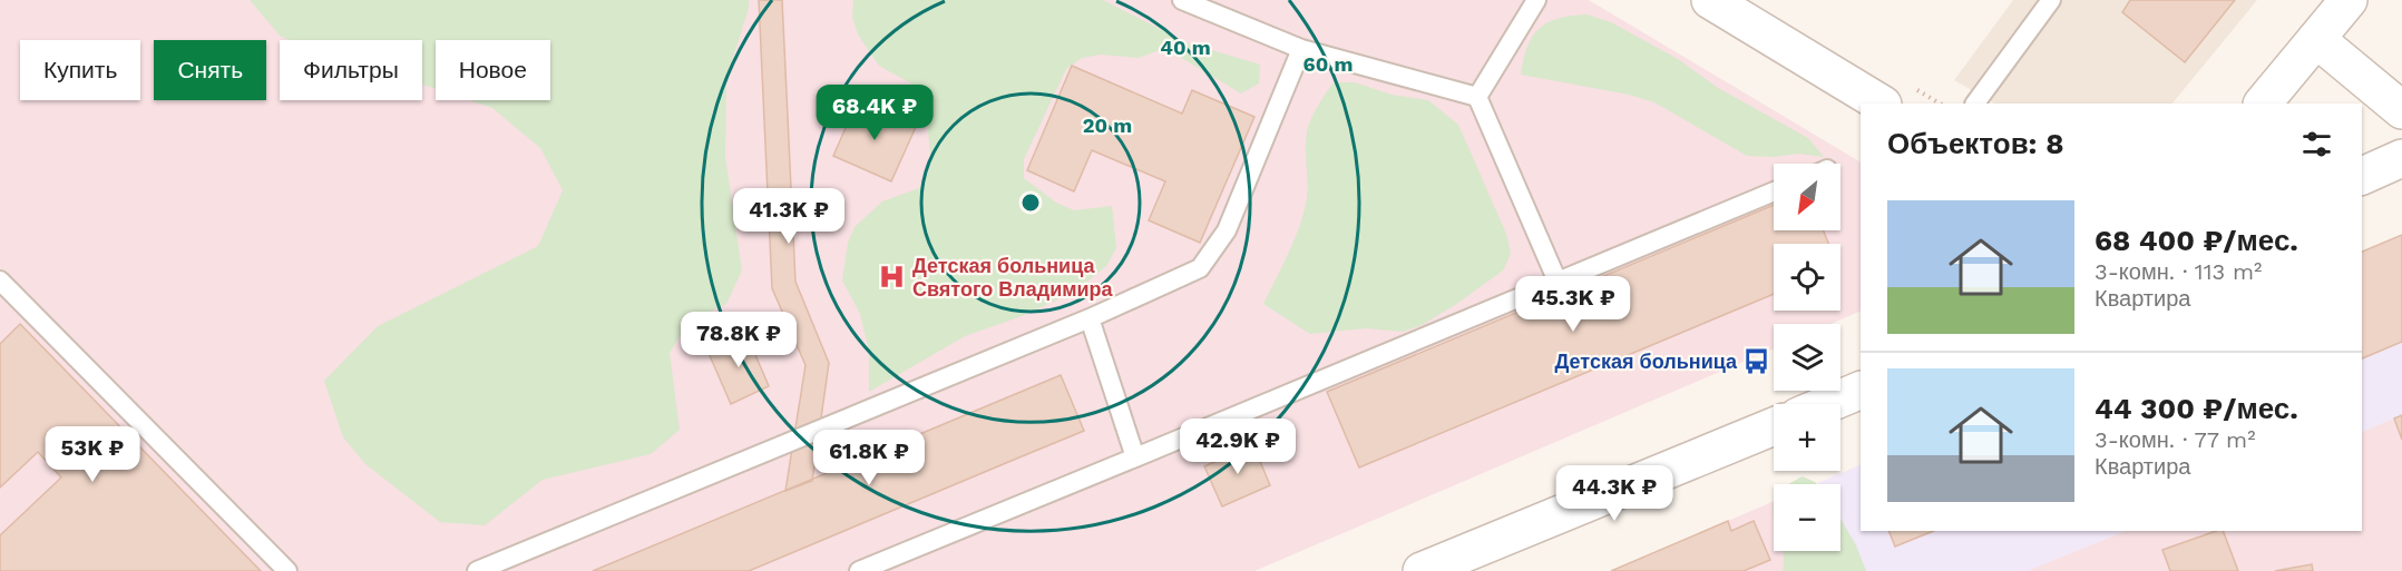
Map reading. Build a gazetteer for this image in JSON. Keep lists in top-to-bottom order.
{
  "places": {
    "hospital": ["Детская больница Святого Владимира"],
    "bus stop": ["Детская больница"]
  },
  "north": "bottom left",
  "page": {
    "chip": [
      "Купить",
      "Снять",
      "Фильтры",
      "Новое"
    ],
    "price": [
      "68.4K ₽",
      "41.3K ₽",
      "45.3K ₽",
      "78.8K ₽",
      "42.9K ₽",
      "53K ₽",
      "61.8K ₽",
      "44.3K ₽"
    ],
    "heading": "Объектов: 8",
    "map_buttons": ["+", "−"],
    "list": [
      {
        "name": "68 400 ₽/мес.",
        "note": "3-комн. · 113 m² · Квартира"
      },
      {
        "name": "44 300 ₽/мес.",
        "note": "3-комн. · 77 m² · Квартира"
      }
    ]
  },
  "rings": ["40 m", "60 m", "20 m"]
}
